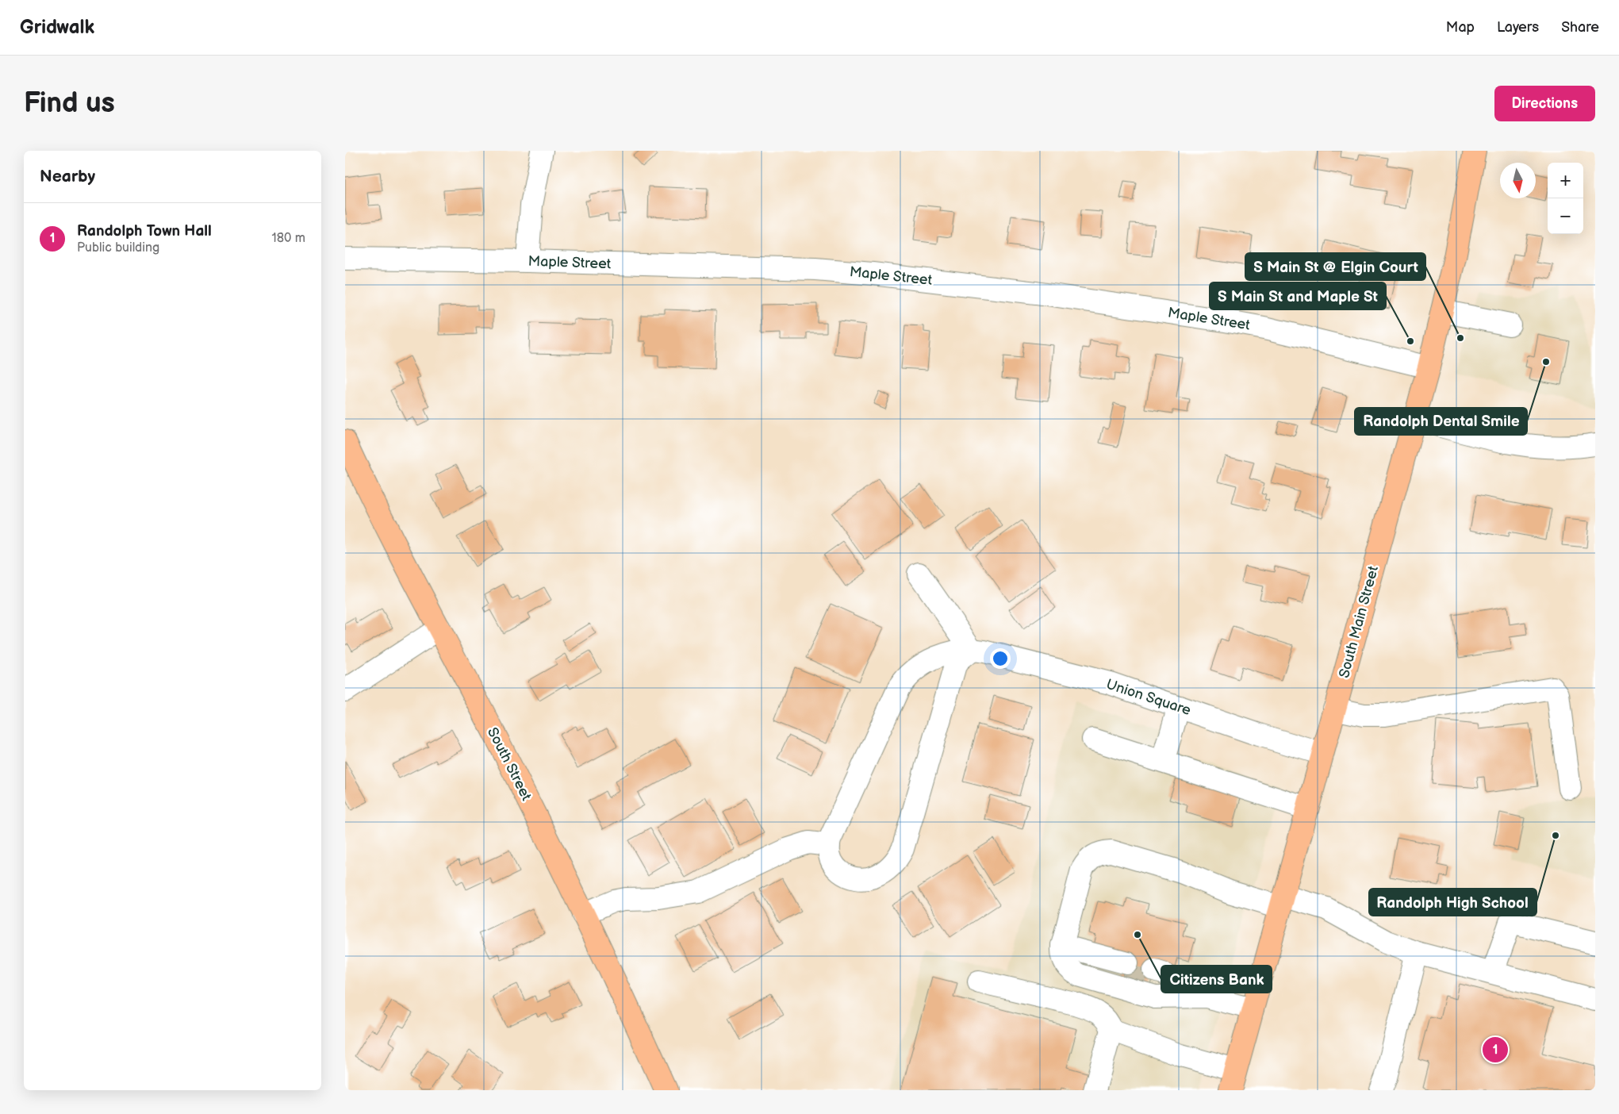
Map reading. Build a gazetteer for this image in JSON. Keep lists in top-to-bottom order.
{
  "streets": {
    "main road": ["South Main Street", "South Street"],
    "street": ["Maple Street", "Union Square"]
  },
  "crossings": [
    ["Maple Street", "South Main Street"],
    ["South Main Street", "Union Square"]
  ],
  "places": [
    "S Main St @ Elgin Court",
    "S Main St and Maple St",
    "Randolph Dental Smile",
    "Randolph High School",
    "Citizens Bank"
  ],
  "north": "bottom",
  "page": {
    "header": "Gridwalk",
    "nav": ["Map", "Layers", "Share"],
    "buttons": "Directions",
    "title": "Find us",
    "heading": "Nearby",
    "map_buttons": ["+", "−"],
    "list": [
      {
        "mark": "1",
        "name": "Randolph Town Hall",
        "note": "Public building",
        "value": "180 m"
      }
    ],
    "pins": "1"
  }
}
